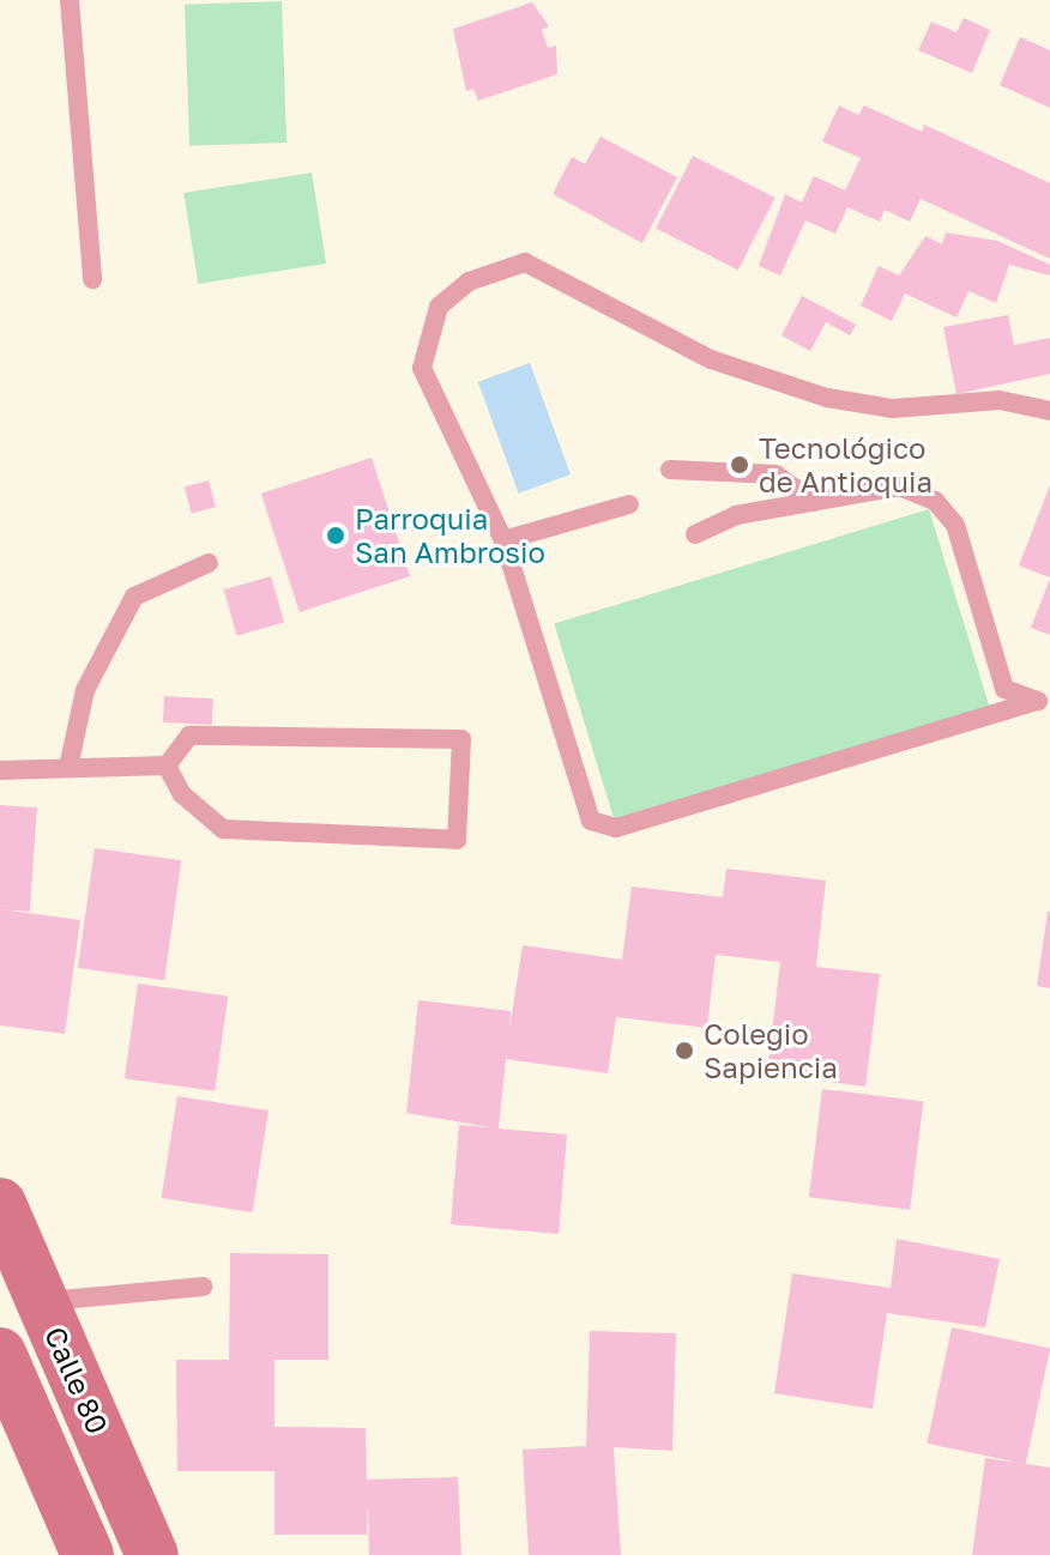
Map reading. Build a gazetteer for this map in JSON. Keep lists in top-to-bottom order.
{
  "streets": {
    "main road": ["Calle 80"]
  },
  "places": ["Tecnológico de Antioquia", "Parroquia San Ambrosio", "Colegio Sapiencia"]
}
